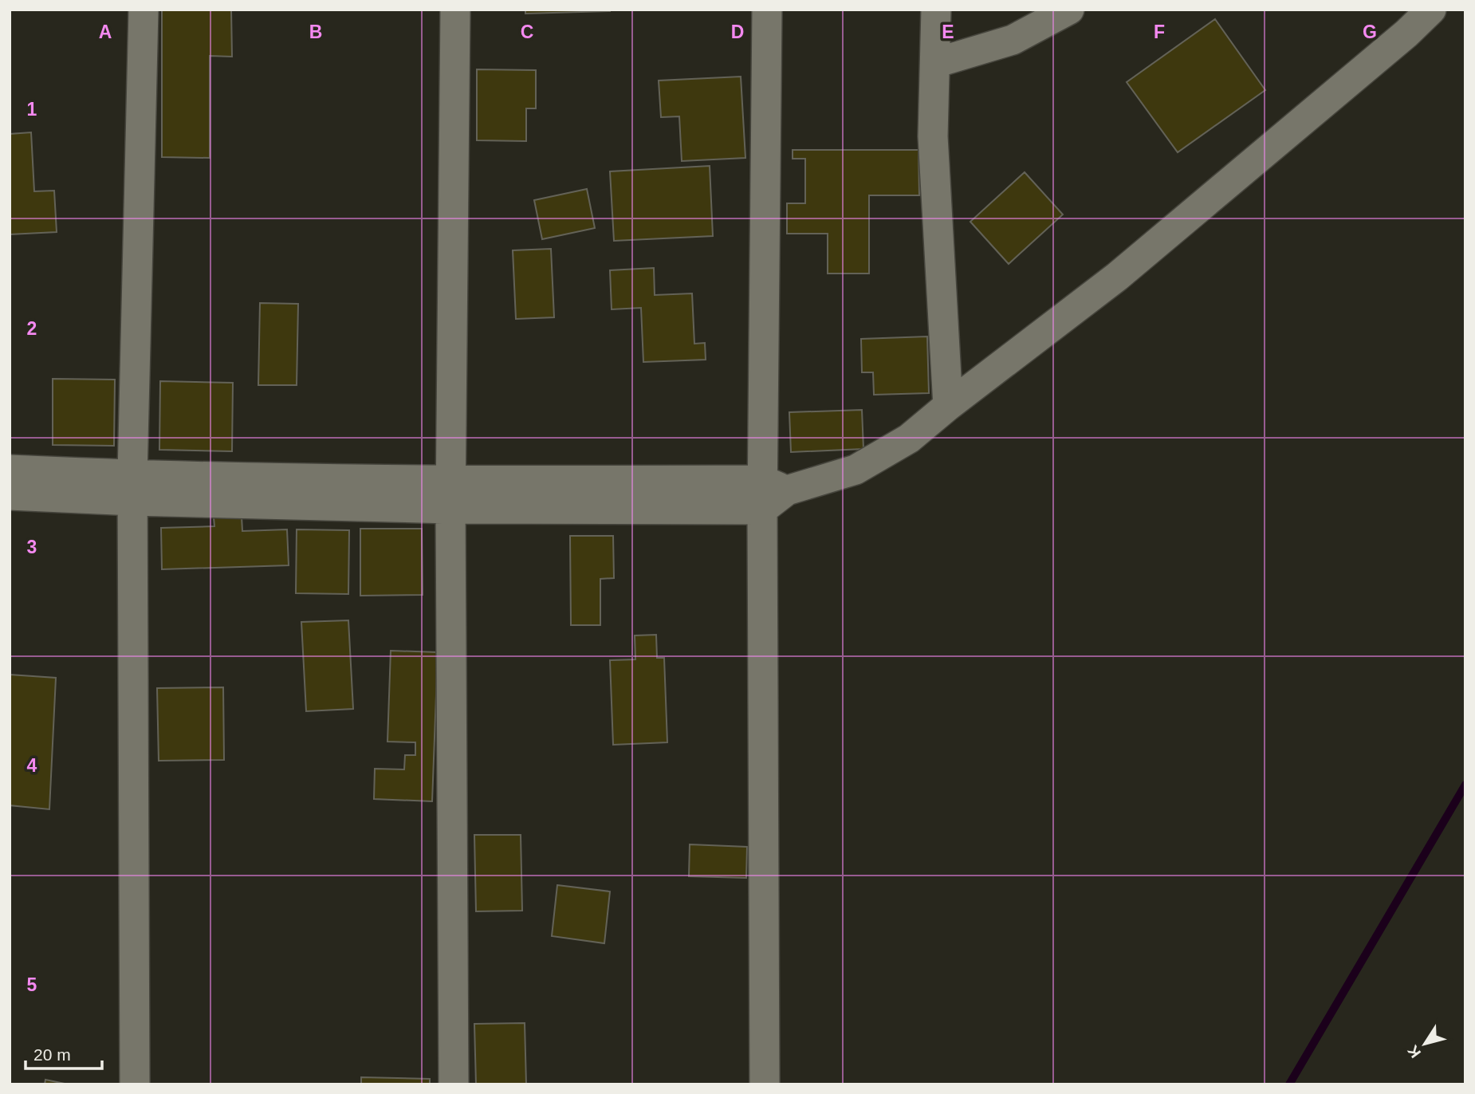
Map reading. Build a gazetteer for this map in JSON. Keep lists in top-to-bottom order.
{
  "scale_bar": "20 m",
  "north": "bottom left",
  "grid": {
    "columns": [
      "A",
      "B",
      "C",
      "D",
      "E",
      "F",
      "G"
    ],
    "rows": [
      "1",
      "2",
      "3",
      "4",
      "5"
    ]
  }
}
